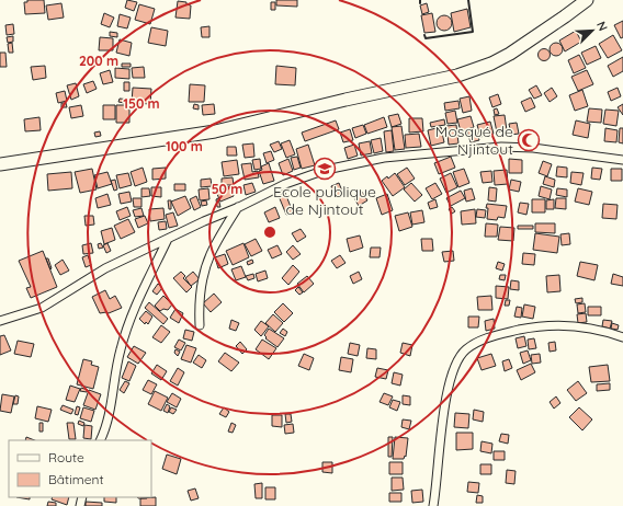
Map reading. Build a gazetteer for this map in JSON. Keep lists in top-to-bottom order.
{
  "places": {
    "mosque": ["Mosqué de Njintout"],
    "school or university": ["Ecole publique de Njintout"]
  },
  "legend": ["Route", "Bâtiment"],
  "north": "top right",
  "rings": [
    "200 m",
    "150 m",
    "100 m",
    "50 m"
  ]
}
